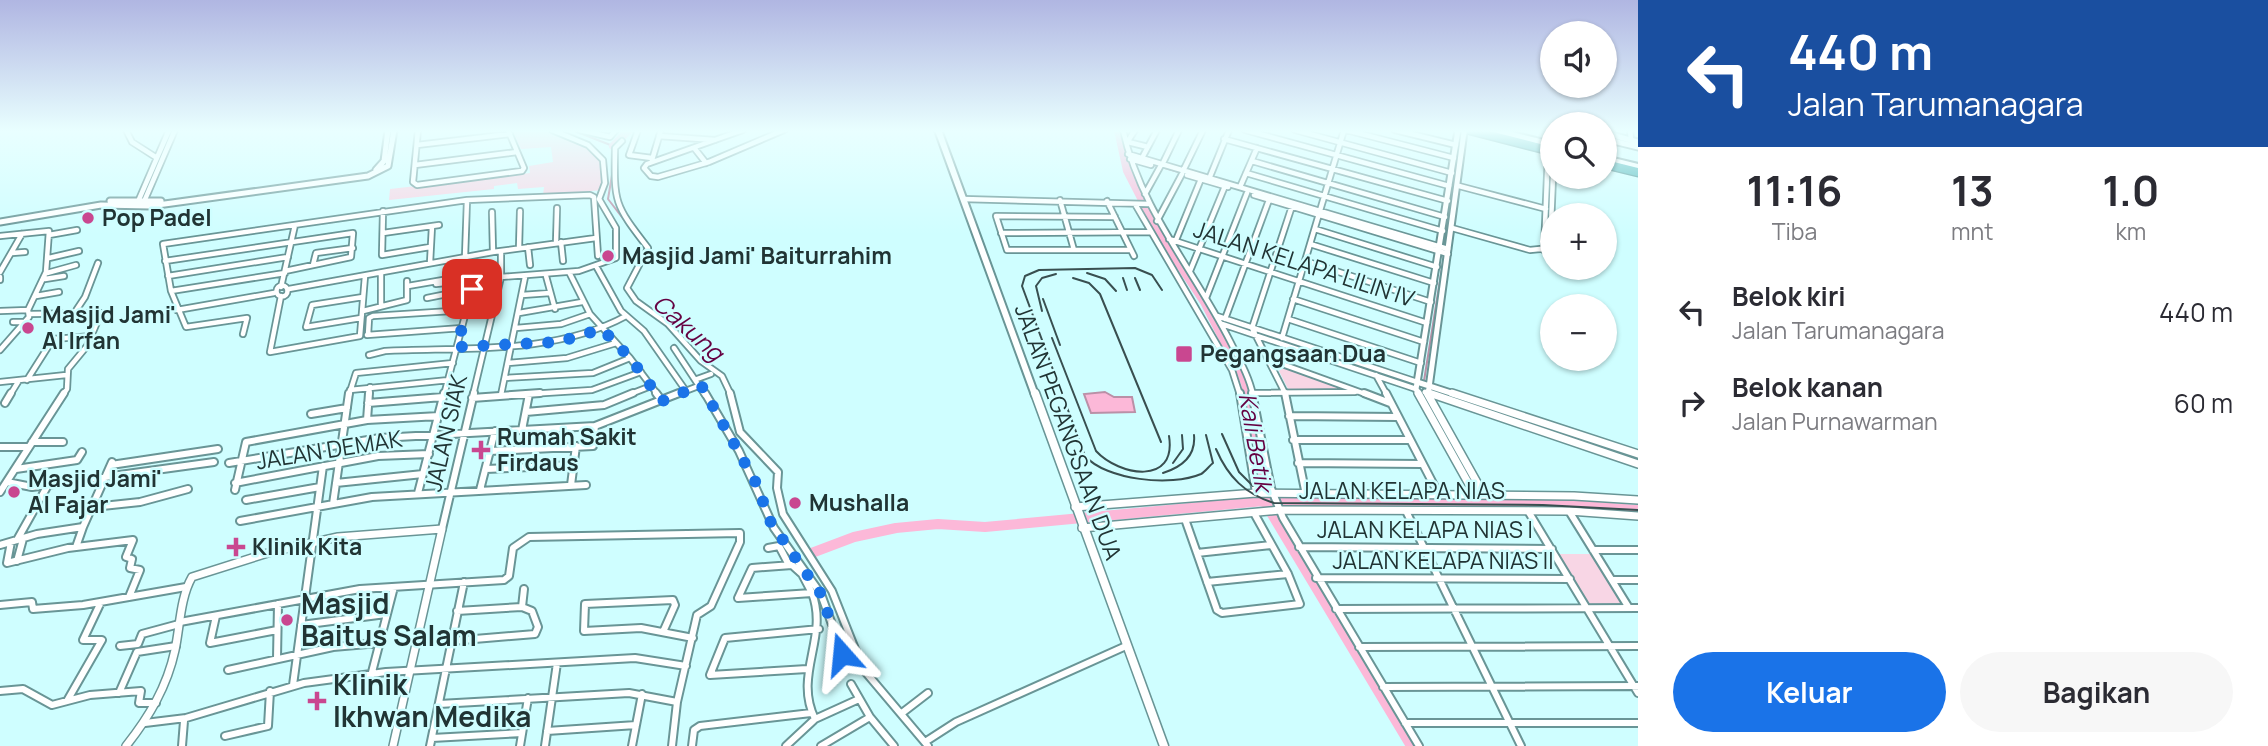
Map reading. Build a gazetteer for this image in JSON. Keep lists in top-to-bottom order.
{
  "streets": {
    "main road": ["JALAN PEGANGSAAN DUA"],
    "street": [
      "JALAN KELAPA LILIN IV",
      "JALAN SIAK",
      "JALAN DEMAK",
      "JALAN KELAPA NIAS",
      "JALAN KELAPA NIAS I",
      "JALAN KELAPA NIAS II"
    ]
  },
  "crossings": [
    ["JALAN PEGANGSAAN DUA", "JALAN KELAPA NIAS"]
  ],
  "water": ["Cakung", "Kali Betik"],
  "places": {
    "other": [
      "Pop Padel",
      "Masjid Jami' Baiturrahim",
      "Masjid Jami' Al Irfan",
      "Masjid Jami' Al Fajar",
      "Mushalla",
      "Masjid Baitus Salam"
    ],
    "transit": ["Pegangsaan Dua"],
    "health": ["Rumah Sakit Firdaus", "Klinik Kita", "Klinik Ikhwan Medika"]
  },
  "page": {
    "turn": ["440 m", "Jalan Tarumanagara"],
    "map_buttons": ["+", "−"],
    "eta": [
      "11:16",
      "Tiba",
      "13",
      "mnt",
      "1.0",
      "km"
    ],
    "list": [
      {
        "name": "Belok kiri",
        "note": "Jalan Tarumanagara",
        "value": "440 m"
      },
      {
        "name": "Belok kanan",
        "note": "Jalan Purnawarman",
        "value": "60 m"
      }
    ],
    "buttons": ["Keluar", "Bagikan"]
  }
}
